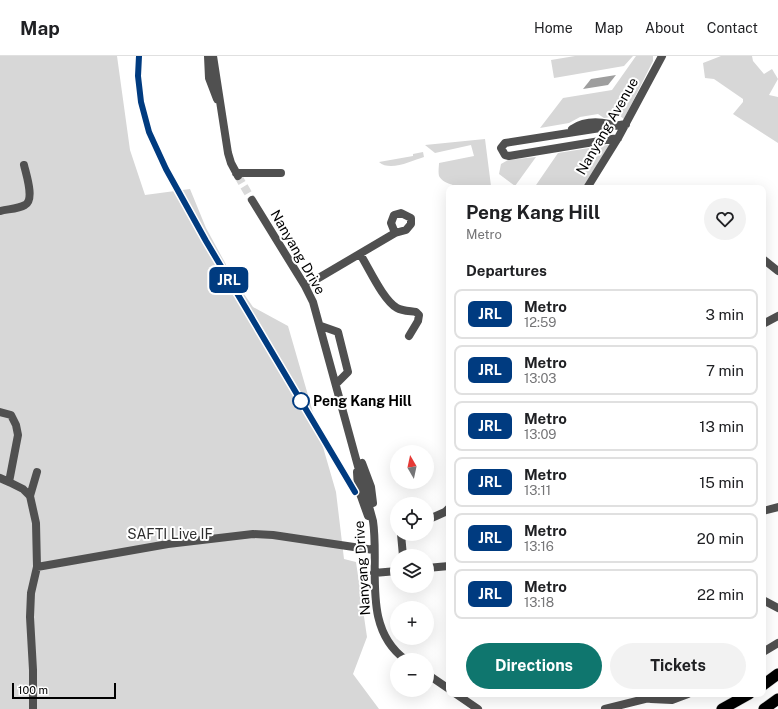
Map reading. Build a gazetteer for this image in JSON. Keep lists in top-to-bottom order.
{
  "streets": {
    "street": ["Nanyang Avenue", "Nanyang Drive"]
  },
  "parks": ["SAFTI Live IF"],
  "places": ["Peng Kang Hill"],
  "lines": ["metro line JRL"],
  "scale_bar": "100 m",
  "north": "top",
  "page": {
    "header": "Map",
    "nav": [
      "Home",
      "Map",
      "About",
      "Contact"
    ],
    "on_map": "JRL",
    "heading": [
      ["Peng Kang Hill", "Metro"],
      "Departures"
    ],
    "list": [
      {
        "mark": "JRL",
        "name": "Metro",
        "note": "12:59",
        "value": "3 min"
      },
      {
        "mark": "JRL",
        "name": "Metro",
        "note": "13:03",
        "value": "7 min"
      },
      {
        "mark": "JRL",
        "name": "Metro",
        "note": "13:09",
        "value": "13 min"
      },
      {
        "mark": "JRL",
        "name": "Metro",
        "note": "13:11",
        "value": "15 min"
      },
      {
        "mark": "JRL",
        "name": "Metro",
        "note": "13:16",
        "value": "20 min"
      },
      {
        "mark": "JRL",
        "name": "Metro",
        "note": "13:18",
        "value": "22 min"
      }
    ],
    "map_buttons": ["+", "−"],
    "buttons": ["Directions", "Tickets"],
    "scale": "100 m"
  }
}
